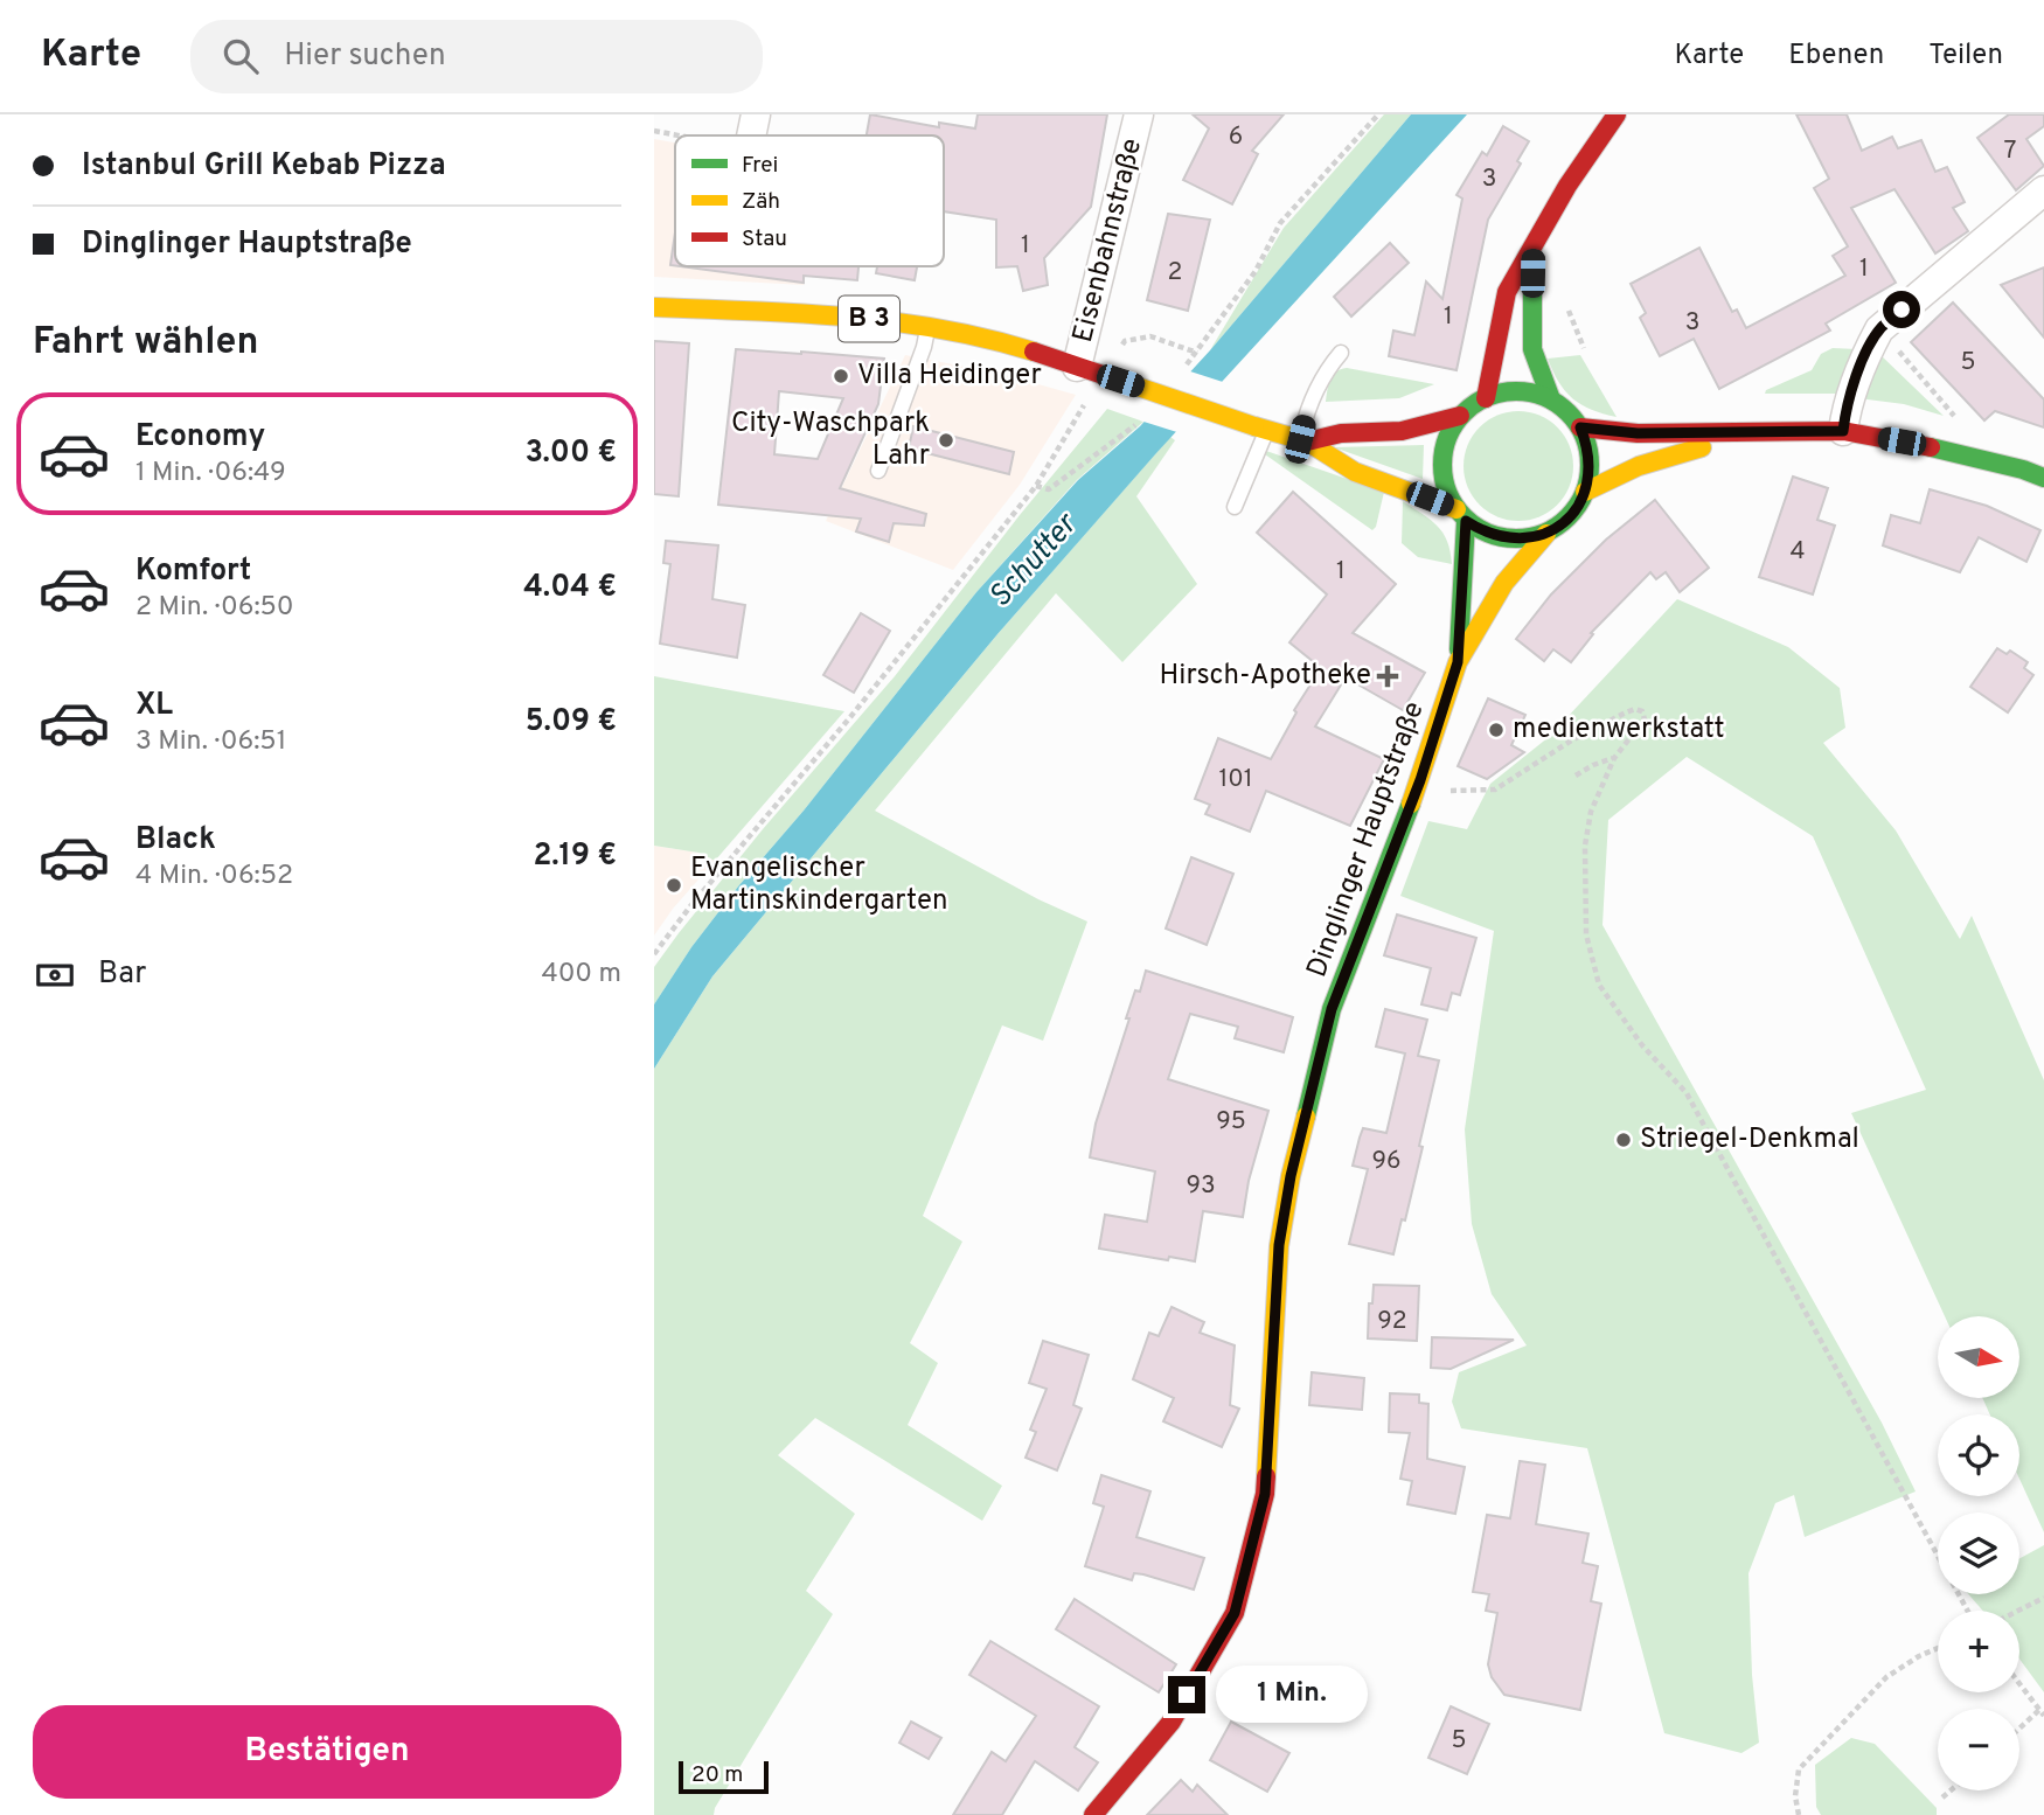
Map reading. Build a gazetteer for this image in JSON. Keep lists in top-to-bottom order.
{
  "streets": {
    "main road": ["B 3", "Dinglinger Hauptstraße"],
    "street": ["Eisenbahnstraße"]
  },
  "crossings": [
    ["Eisenbahnstraße", "B 3"],
    ["B 3", "Dinglinger Hauptstraße"]
  ],
  "water": ["Schutter"],
  "places": {
    "other": [
      "Villa Heidinger",
      "City-Waschpark Lahr",
      "medienwerkstatt",
      "Evangelischer Martinskindergarten",
      "Striegel-Denkmal"
    ],
    "health": ["Hirsch-Apotheke"]
  },
  "house_numbers": [
    "6",
    "7",
    "3",
    "1",
    "1",
    "2",
    "1",
    "3",
    "5",
    "4",
    "1",
    "101",
    "95",
    "96",
    "93",
    "92",
    "5"
  ],
  "legend": ["Frei", "Zäh", "Stau"],
  "scale_bar": "20 m",
  "north": "right",
  "page": {
    "header": "Karte",
    "search": "Hier suchen",
    "nav": ["Karte", "Ebenen", "Teilen"],
    "banner": ["Istanbul Grill Kebab Pizza", "Dinglinger Hauptstraße"],
    "heading": "Fahrt wählen",
    "list": [
      {
        "name": "Economy",
        "note": "1 Min. · 06:49",
        "value": "3.00 €"
      },
      {
        "name": "Komfort",
        "note": "2 Min. · 06:50",
        "value": "4.04 €"
      },
      {
        "name": "XL",
        "note": "3 Min. · 06:51",
        "value": "5.09 €"
      },
      {
        "name": "Black",
        "note": "4 Min. · 06:52",
        "value": "2.19 €"
      }
    ],
    "pay": ["Bar", "400 m"],
    "map_buttons": ["+", "−"],
    "bubble": "1 Min.",
    "buttons": "Bestätigen",
    "scale": "20 m"
  }
}
